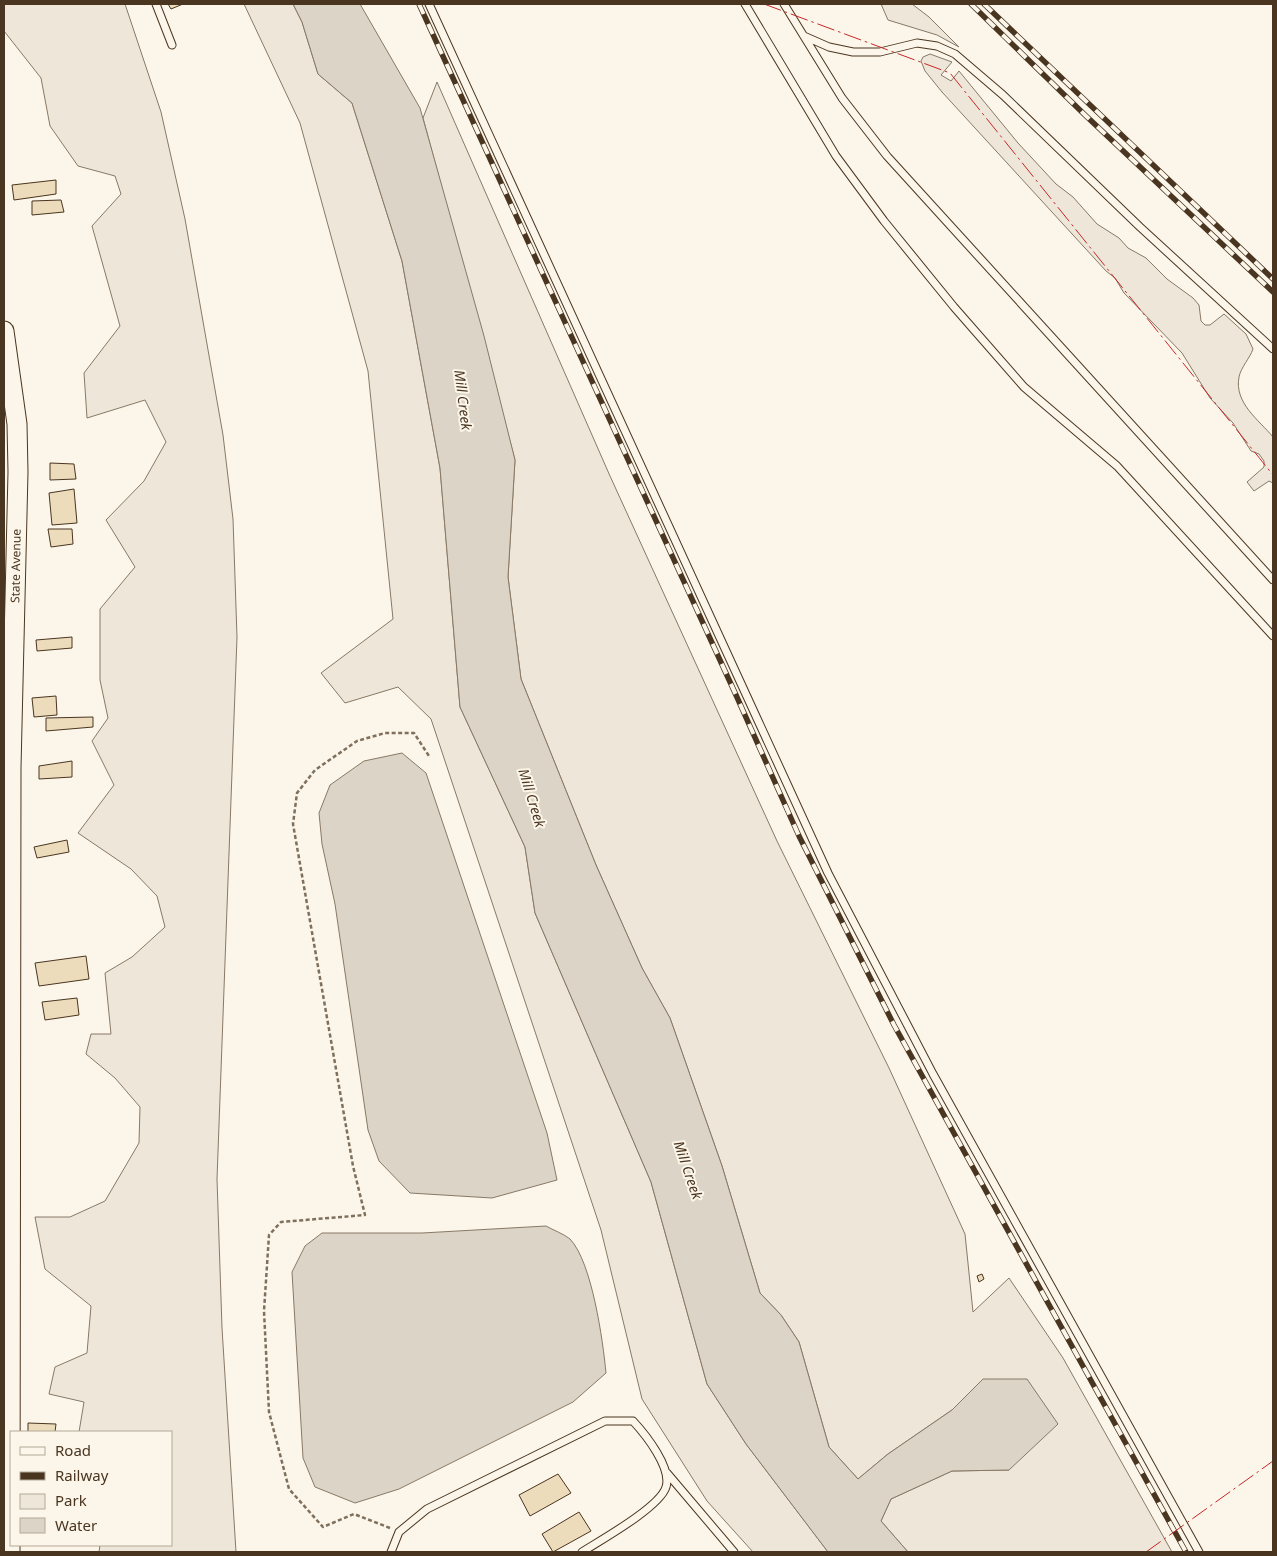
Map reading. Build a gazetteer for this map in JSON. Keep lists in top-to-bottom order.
{
  "streets": {
    "main road": ["State Avenue"]
  },
  "water": ["Mill Creek"],
  "legend": [
    "Road",
    "Railway",
    "Park",
    "Water"
  ]
}
